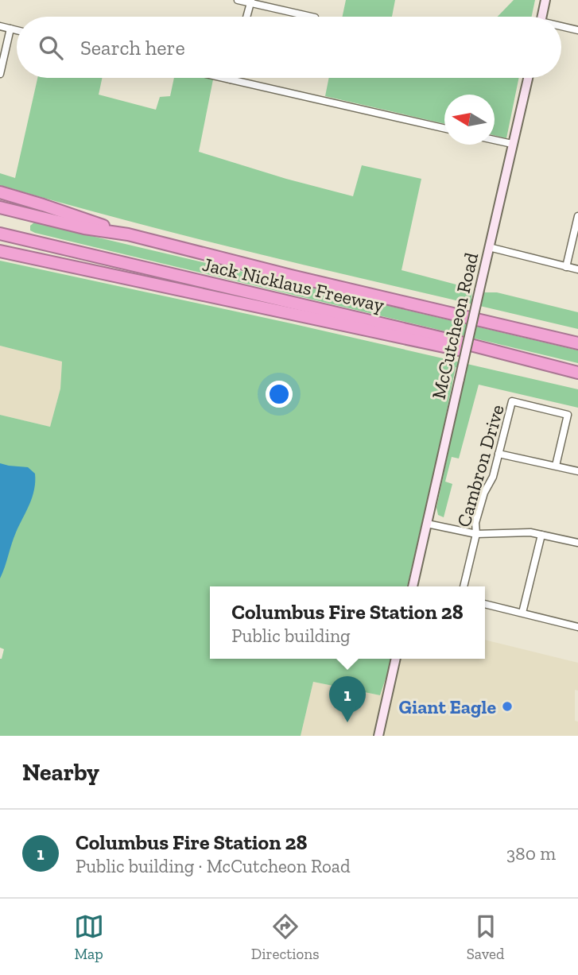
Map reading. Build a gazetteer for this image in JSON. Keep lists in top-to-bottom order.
{
  "streets": {
    "highway": ["Jack Nicklaus Freeway"],
    "main road": ["McCutcheon Road"],
    "street": ["Cambron Drive"]
  },
  "places": ["Giant Eagle"],
  "north": "left",
  "page": {
    "search": "Search here",
    "popup": ["Columbus Fire Station 28", "Public building"],
    "pins": "1",
    "heading": "Nearby",
    "list": [
      {
        "mark": "1",
        "name": "Columbus Fire Station 28",
        "note": "Public building · McCutcheon Road",
        "value": "380 m"
      }
    ],
    "nav": ["Map", "Directions", "Saved"]
  }
}
